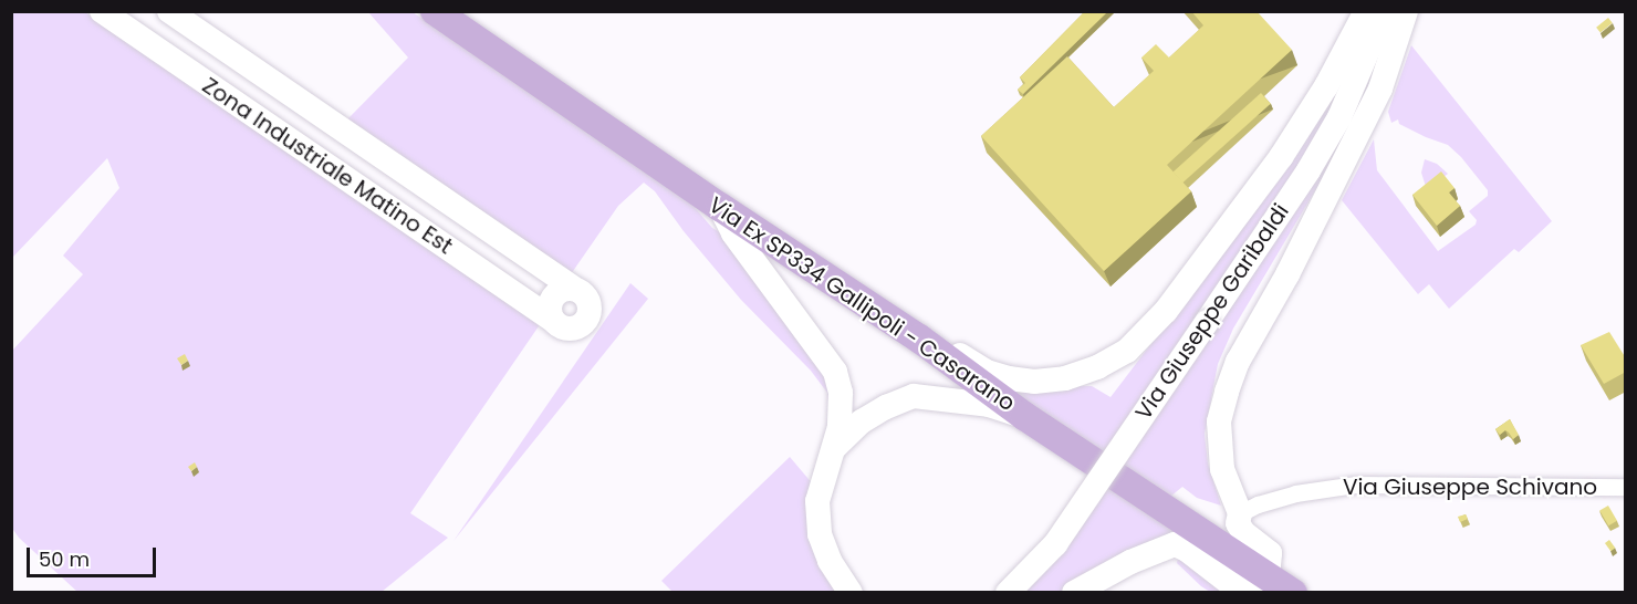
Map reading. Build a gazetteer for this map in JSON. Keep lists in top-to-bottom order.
{
  "streets": {
    "main road": ["Zona Industriale Matino Est", "Via Ex SP334 Gallipoli - Casarano", "Via Giuseppe Garibaldi"],
    "street": ["Via Giuseppe Schivano"]
  },
  "scale_bar": "50 m"
}
